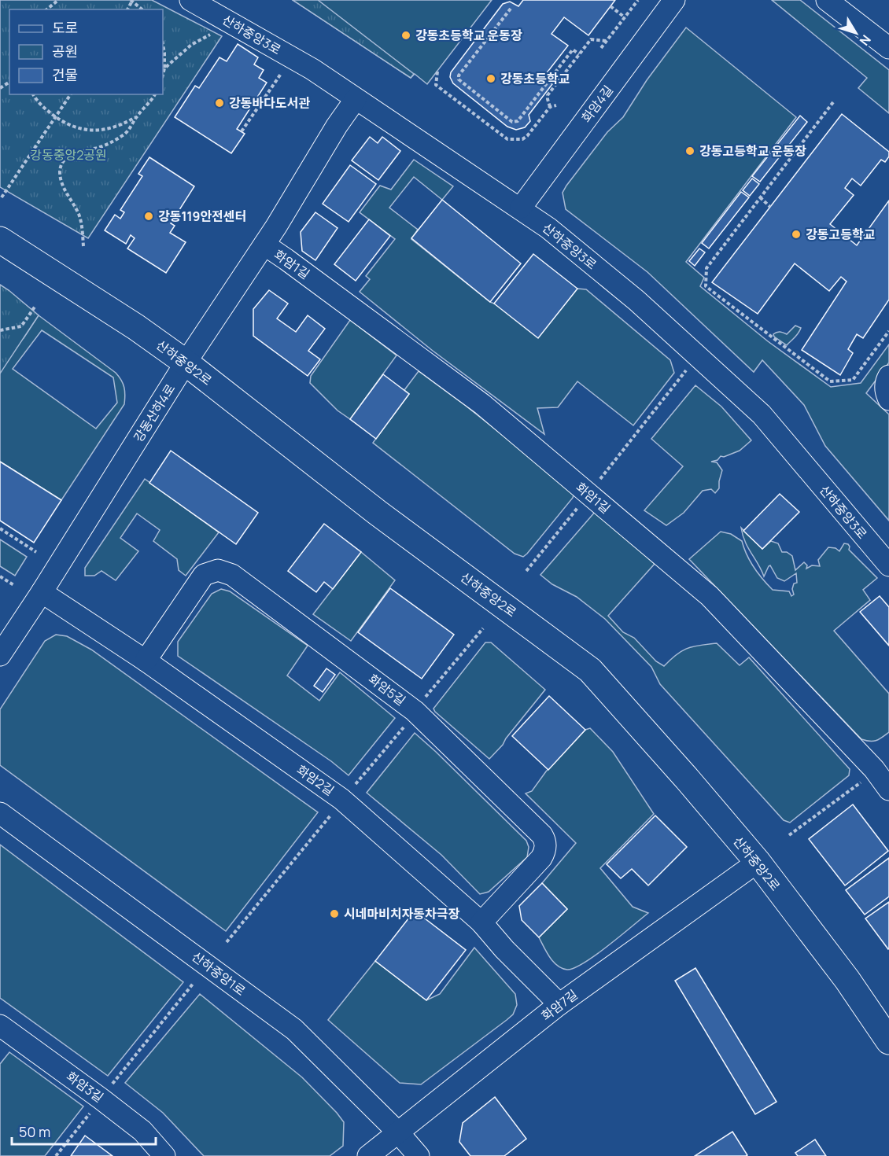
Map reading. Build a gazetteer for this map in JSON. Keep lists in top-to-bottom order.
{
  "streets": {
    "main road": ["산하중앙2로"],
    "street": [
      "산하중앙3로",
      "화암4길",
      "화암1길",
      "강동산하4로",
      "화암5길",
      "화암2길",
      "산하중앙1로",
      "화암7길",
      "화암3길"
    ]
  },
  "crossings": [
    ["산하중앙3로", "화암4길"],
    ["산하중앙3로", "강동산하4로"],
    ["화암1길", "강동산하4로"],
    ["산하중앙2로", "강동산하4로"],
    ["산하중앙2로", "화암7길"],
    ["강동산하4로", "화암2길"],
    ["화암5길", "화암2길"],
    ["화암2길", "화암7길"],
    ["산하중앙1로", "화암7길"]
  ],
  "parks": ["강동중앙2공원"],
  "places": [
    "강동초등학교 운동장",
    "강동초등학교",
    "강동바다도서관",
    "강동고등학교 운동장",
    "강동119안전센터",
    "강동고등학교",
    "시네마비치자동차극장"
  ],
  "legend": ["도로", "공원", "건물"],
  "scale_bar": "50 m",
  "north": "bottom right"
}
